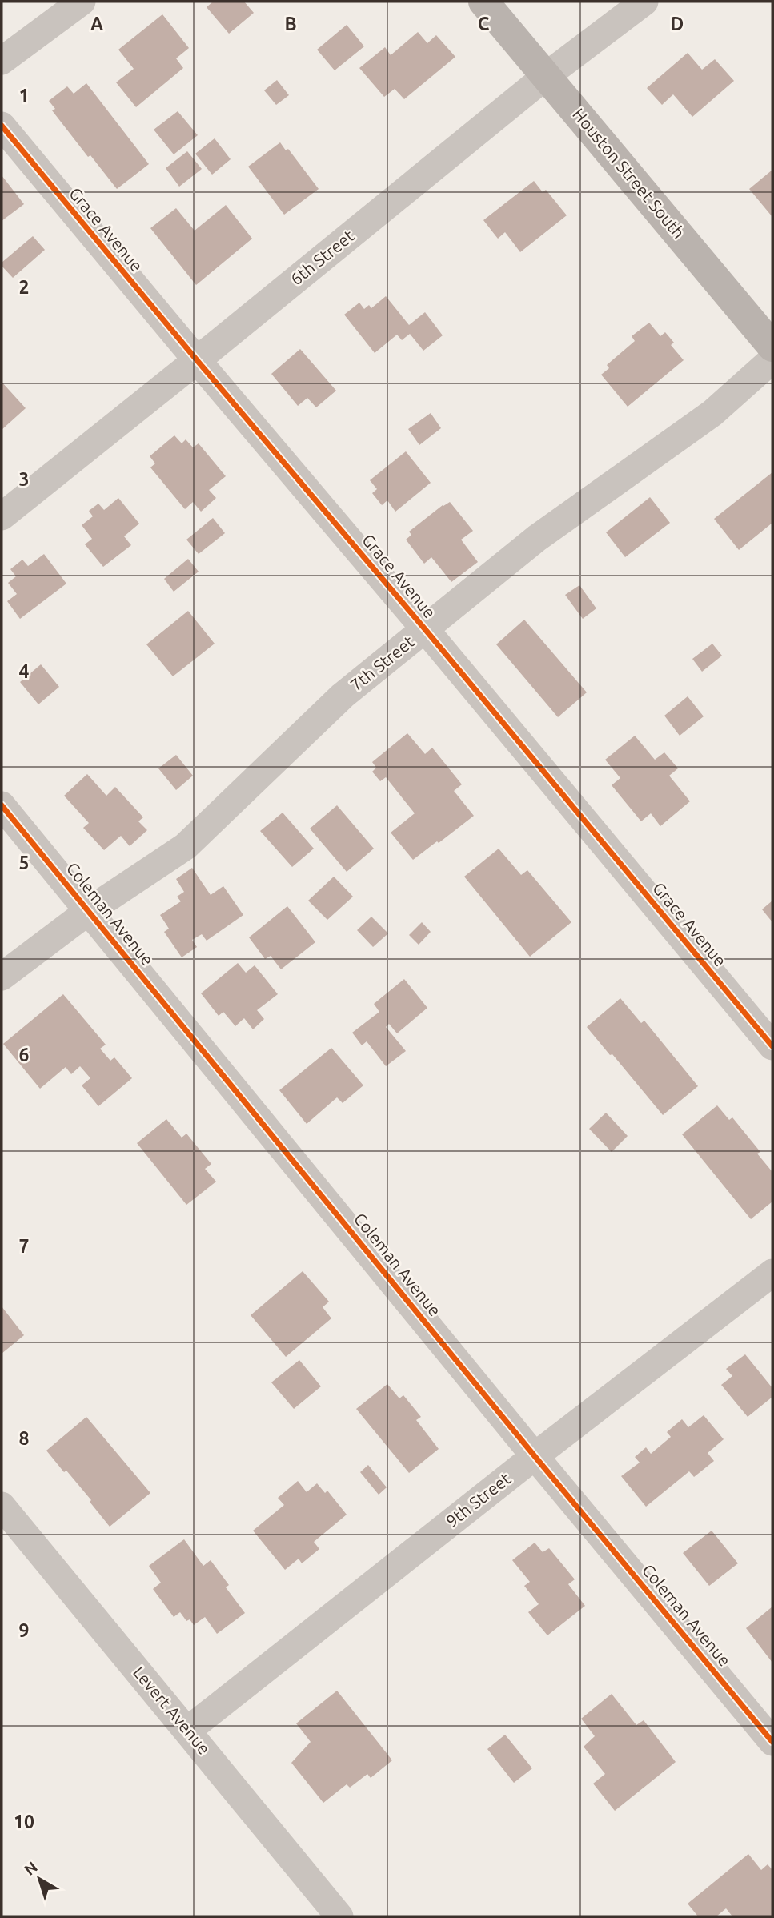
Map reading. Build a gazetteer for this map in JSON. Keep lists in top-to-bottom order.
{
  "streets": {
    "street": [
      "Houston Street South",
      "Grace Avenue",
      "6th Street",
      "7th Street",
      "Coleman Avenue",
      "9th Street",
      "Levert Avenue"
    ]
  },
  "crossings": [
    ["Houston Street South", "6th Street"],
    ["Grace Avenue", "6th Street"],
    ["Grace Avenue", "7th Street"],
    ["7th Street", "Coleman Avenue"],
    ["Coleman Avenue", "9th Street"],
    ["9th Street", "Levert Avenue"]
  ],
  "north": "top left",
  "grid": {
    "columns": [
      "A",
      "B",
      "C",
      "D"
    ],
    "rows": [
      "1",
      "2",
      "3",
      "4",
      "5",
      "6",
      "7",
      "8",
      "9",
      "10"
    ]
  }
}
